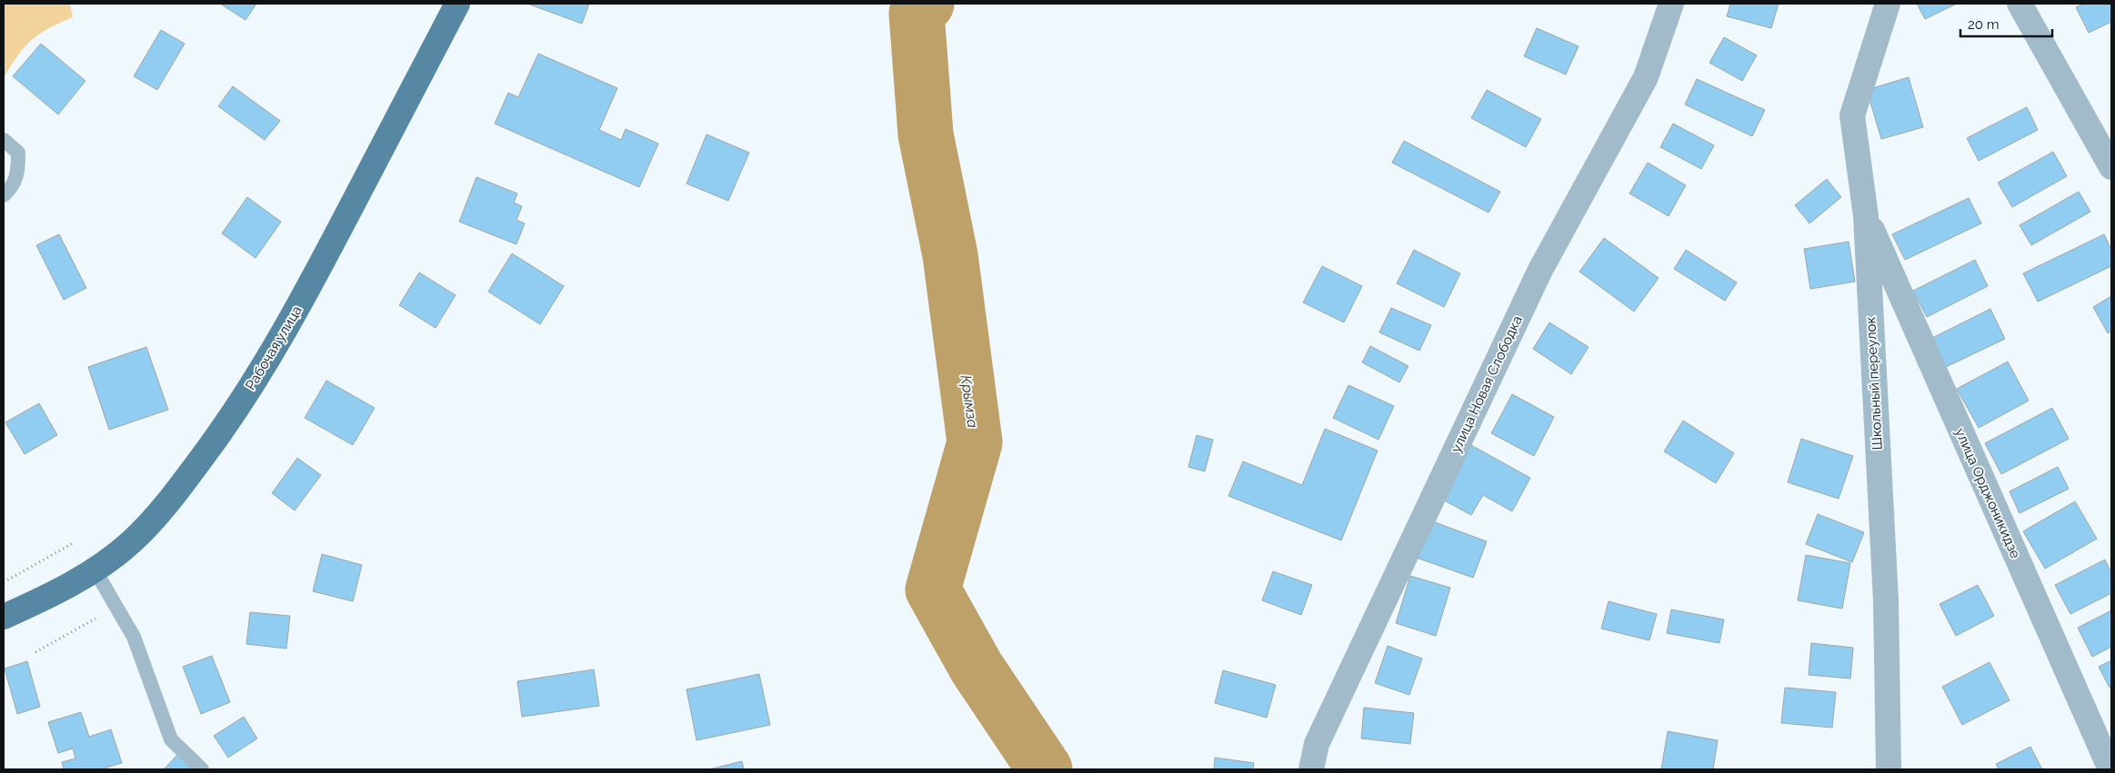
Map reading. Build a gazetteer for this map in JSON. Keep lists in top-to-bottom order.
{
  "streets": {
    "main road": ["Рабочая улица"],
    "street": ["Школьный переулок", "улица Новая Слободка", "улица Орджоникидзе"]
  },
  "crossings": [
    ["Школьный переулок", "улица Орджоникидзе"]
  ],
  "water": ["Крымза"],
  "scale_bar": "20 m"
}
